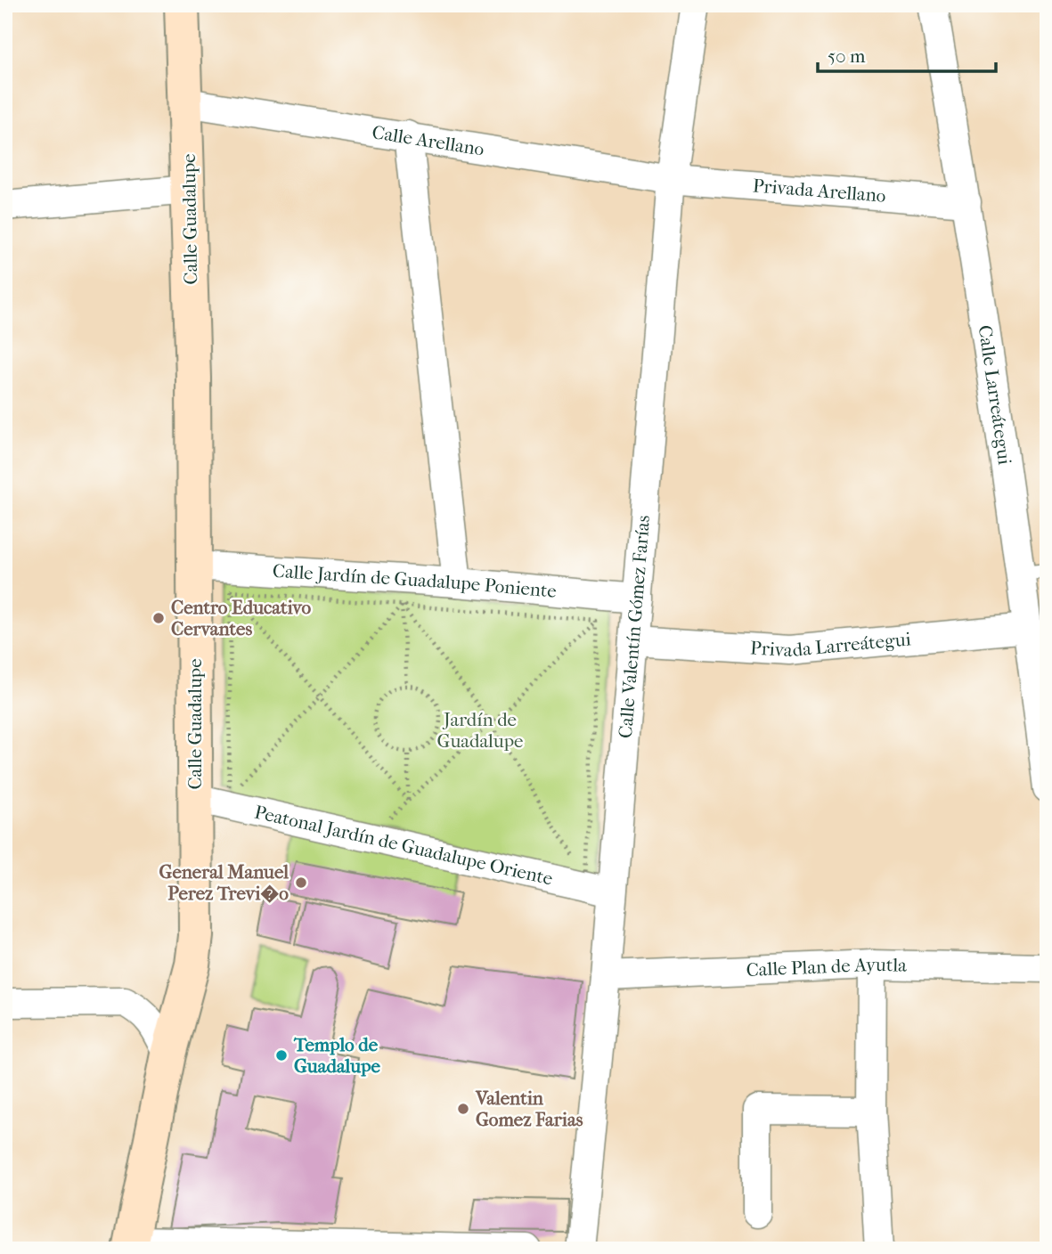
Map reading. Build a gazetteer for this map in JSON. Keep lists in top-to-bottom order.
{
  "streets": {
    "street": [
      "Calle Arellano",
      "Privada Arellano",
      "Calle Guadalupe",
      "Calle Larreátegui",
      "Calle Jardín de Guadalupe Poniente",
      "Calle Valentín Gómez Farías",
      "Privada Larreátegui",
      "Peatonal Jardín de Guadalupe Oriente",
      "Calle Plan de Ayutla"
    ]
  },
  "crossings": [
    ["Calle Arellano", "Privada Arellano"],
    ["Calle Arellano", "Calle Guadalupe"],
    ["Calle Arellano", "Calle Valentín Gómez Farías"],
    ["Privada Arellano", "Calle Larreátegui"],
    ["Privada Arellano", "Calle Valentín Gómez Farías"],
    ["Calle Guadalupe", "Calle Jardín de Guadalupe Poniente"],
    ["Calle Guadalupe", "Peatonal Jardín de Guadalupe Oriente"],
    ["Calle Larreátegui", "Privada Larreátegui"],
    ["Calle Jardín de Guadalupe Poniente", "Calle Valentín Gómez Farías"],
    ["Calle Valentín Gómez Farías", "Privada Larreátegui"],
    ["Calle Valentín Gómez Farías", "Peatonal Jardín de Guadalupe Oriente"],
    ["Calle Valentín Gómez Farías", "Calle Plan de Ayutla"]
  ],
  "parks": ["Jardín de Guadalupe"],
  "places": [
    "Centro Educativo Cervantes",
    "General Manuel Perez Trevi�o",
    "Templo de Guadalupe",
    "Valentin Gomez Farias"
  ],
  "scale_bar": "50 m"
}
